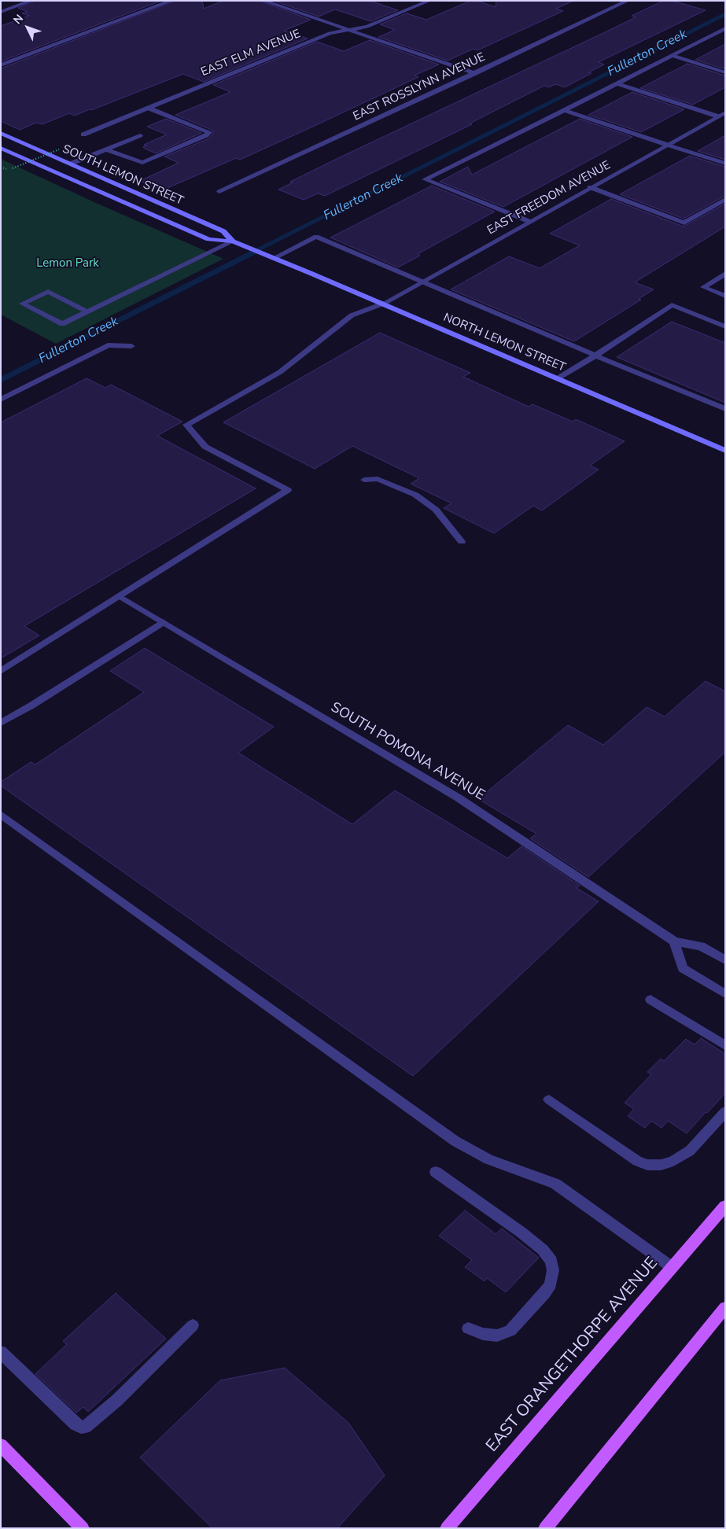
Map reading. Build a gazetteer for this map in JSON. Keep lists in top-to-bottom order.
{
  "streets": {
    "main road": ["EAST ORANGETHORPE AVENUE"],
    "street": [
      "EAST ELM AVENUE",
      "EAST ROSSLYNN AVENUE",
      "SOUTH LEMON STREET",
      "EAST FREEDOM AVENUE",
      "NORTH LEMON STREET",
      "SOUTH POMONA AVENUE"
    ]
  },
  "crossings": [
    ["SOUTH LEMON STREET", "NORTH LEMON STREET"],
    ["EAST FREEDOM AVENUE", "NORTH LEMON STREET"],
    ["EAST FREEDOM AVENUE", "SOUTH POMONA AVENUE"]
  ],
  "water": ["Fullerton Creek"],
  "parks": ["Lemon Park"],
  "north": "top left"
}
